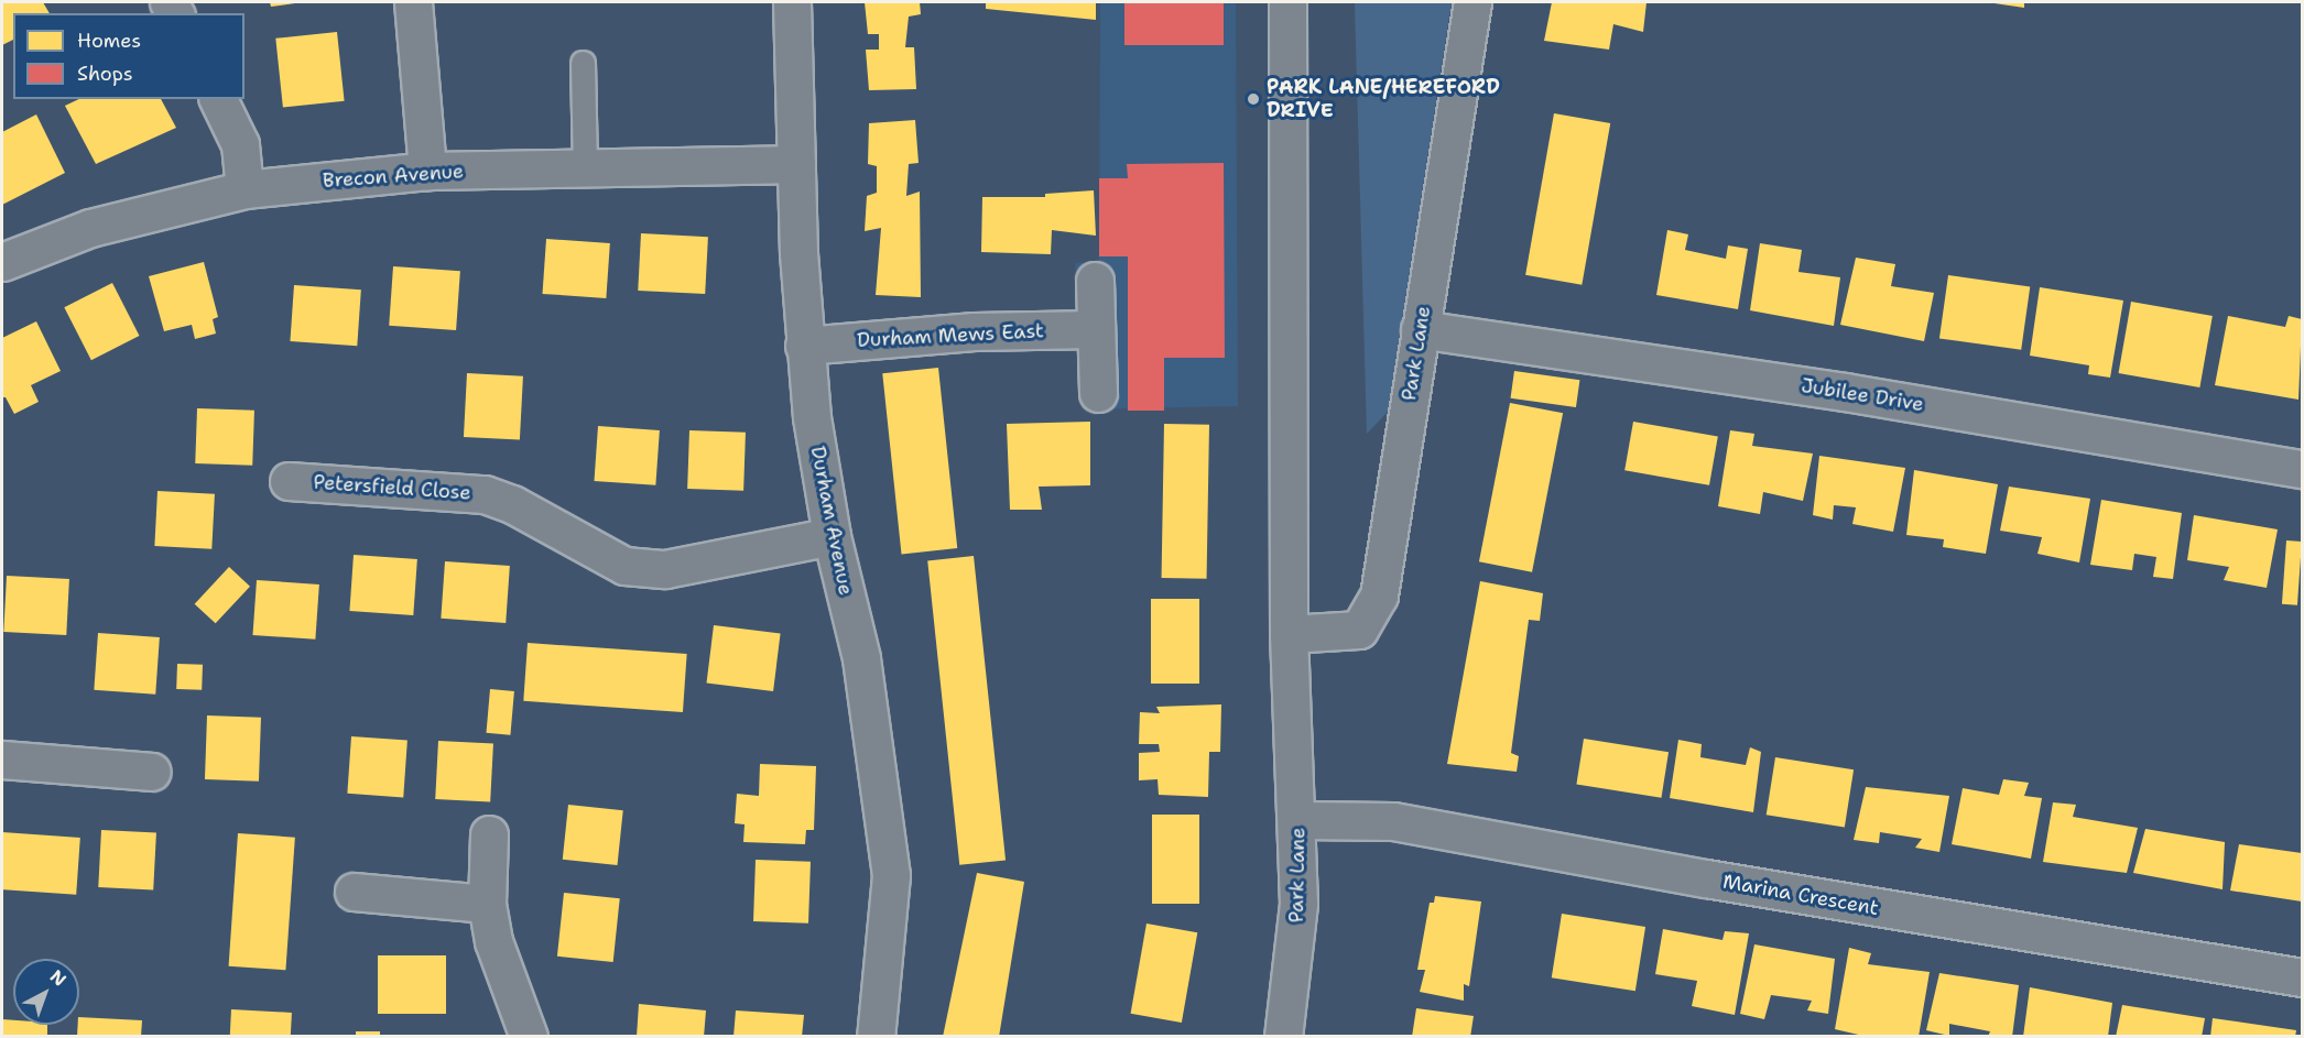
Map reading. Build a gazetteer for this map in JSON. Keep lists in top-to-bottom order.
{
  "streets": {
    "street": [
      "Brecon Avenue",
      "Durham Mews East",
      "Park Lane",
      "Jubilee Drive",
      "Petersfield Close",
      "Durham Avenue",
      "Marina Crescent"
    ]
  },
  "crossings": [
    ["Brecon Avenue", "Durham Avenue"],
    ["Durham Mews East", "Durham Avenue"],
    ["Park Lane", "Jubilee Drive"],
    ["Park Lane", "Marina Crescent"],
    ["Petersfield Close", "Durham Avenue"]
  ],
  "places": ["PARK LANE/HEREFORD DRIVE"],
  "legend": ["Homes", "Shops"],
  "north": "top right"
}
